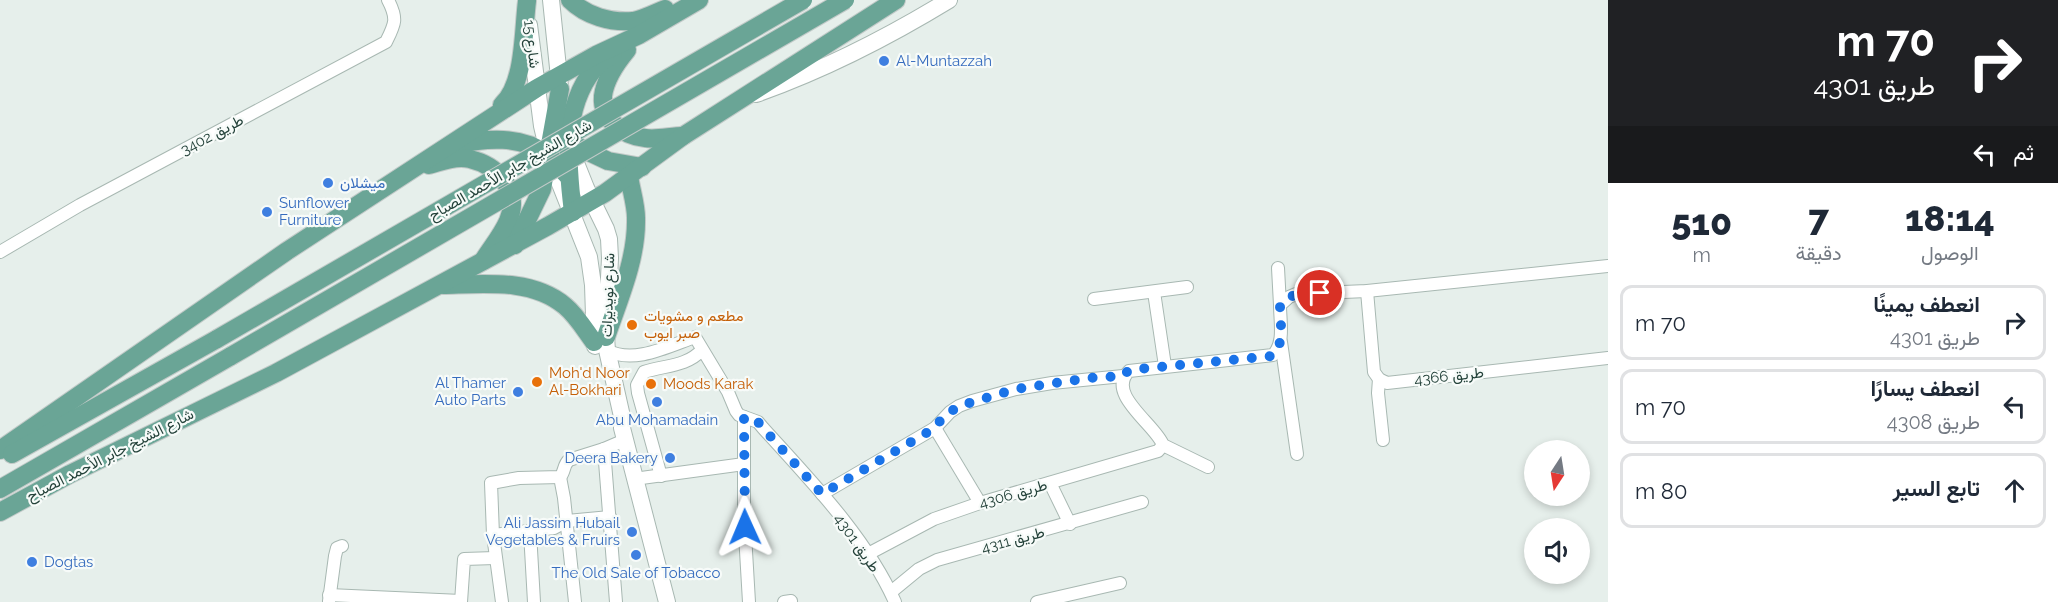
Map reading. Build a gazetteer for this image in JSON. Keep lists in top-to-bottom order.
{
  "streets": {
    "main road": ["شارع الشيخ جابر الأحمد الصباح"],
    "street": [
      "شارع 15",
      "طريق 3402",
      "شارع نويديرات",
      "طريق 4366",
      "طريق 4306",
      "طريق 4311",
      "طريق 4301"
    ]
  },
  "crossings": [
    ["شارع 15", "شارع نويديرات"],
    ["شارع الشيخ جابر الأحمد الصباح", "شارع نويديرات"],
    ["شارع نويديرات", "طريق 4301"],
    ["طريق 4306", "طريق 4301"],
    ["طريق 4311", "طريق 4301"]
  ],
  "places": [
    "Al-Muntazzah",
    "ميشلان",
    "Sunflower Furniture",
    "مطعم و مشويات صبر ايوب",
    "Moh'd Noor Al-Bokhari",
    "Moods Karak",
    "Al Thamer Auto Parts",
    "Abu Mohamadain",
    "Deera Bakery",
    "Ali Jassim Hubail Vegetables & Fruirs",
    "The Old Sale of Tobacco",
    "Dogtas"
  ],
  "north": "bottom",
  "page": {
    "turn": ["70 m", "طريق 4301"],
    "then": "ثم",
    "eta": [
      "18:14",
      "الوصول",
      "7",
      "دقيقة",
      "510",
      "m"
    ],
    "list": [
      {
        "name": "انعطف يمينًا",
        "note": "طريق 4301",
        "value": "70 m"
      },
      {
        "name": "انعطف يسارًا",
        "note": "طريق 4308",
        "value": "70 m"
      },
      {
        "name": "تابع السير",
        "value": "80 m"
      }
    ]
  }
}
